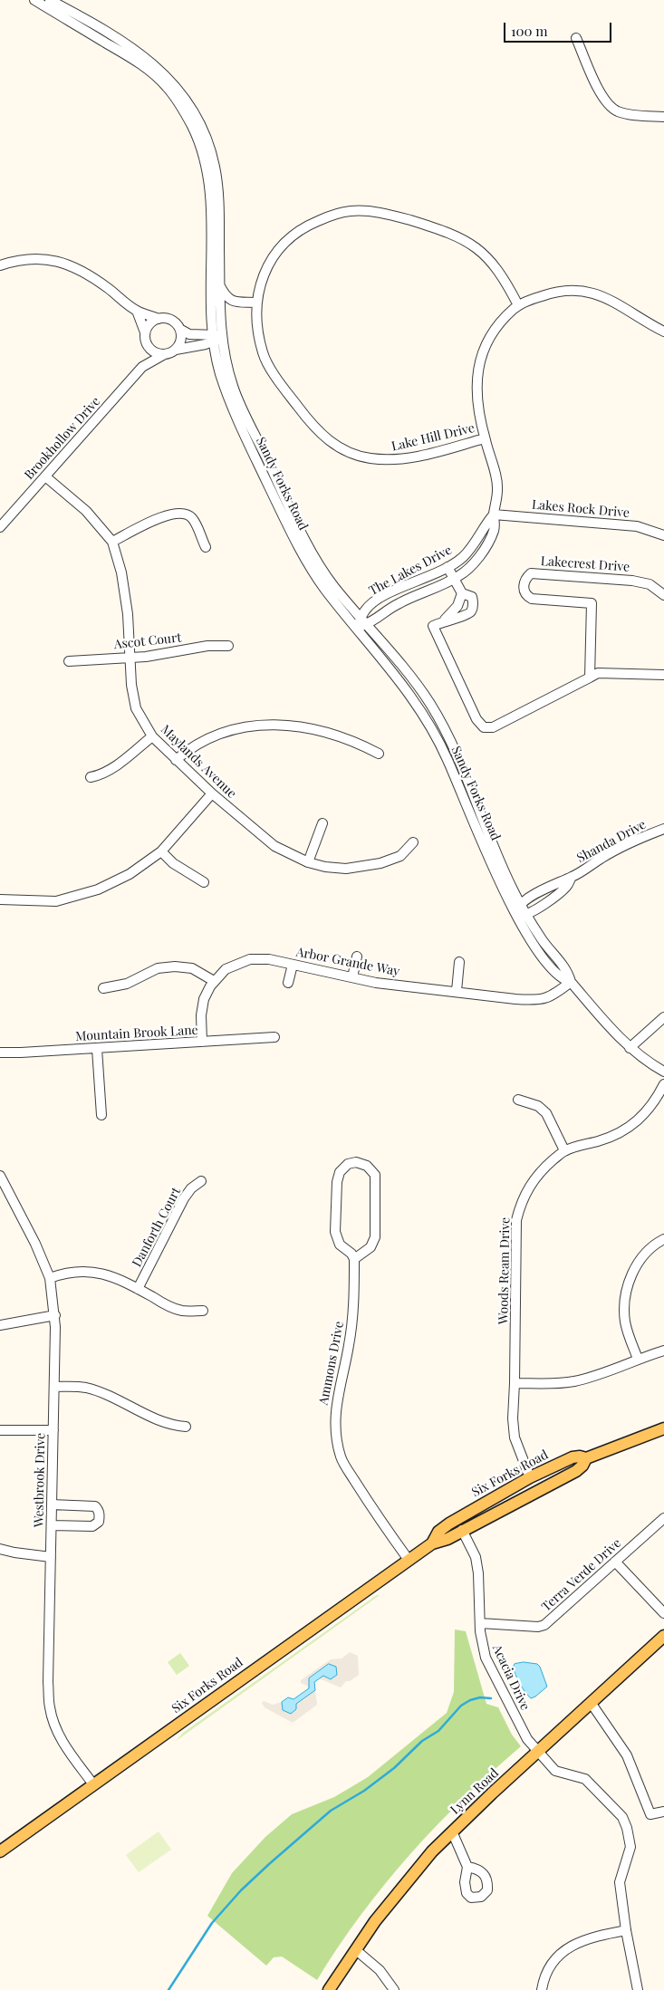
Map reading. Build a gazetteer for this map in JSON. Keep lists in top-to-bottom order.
{
  "streets": {
    "main road": ["Six Forks Road", "Lynn Road"],
    "street": [
      "Lake Hill Drive",
      "Brookhollow Drive",
      "Sandy Forks Road",
      "Lakes Rock Drive",
      "Lakecrest Drive",
      "The Lakes Drive",
      "Ascot Court",
      "Maylands Avenue",
      "Shanda Drive",
      "Arbor Grande Way",
      "Mountain Brook Lane",
      "Danforth Court",
      "Woods Ream Drive",
      "Ammons Drive",
      "Westbrook Drive",
      "Terra Verde Drive",
      "Acacia Drive"
    ]
  },
  "crossings": [
    ["Lake Hill Drive", "The Lakes Drive"],
    ["Brookhollow Drive", "Sandy Forks Road"],
    ["Brookhollow Drive", "Maylands Avenue"],
    ["Sandy Forks Road", "The Lakes Drive"],
    ["Sandy Forks Road", "Shanda Drive"],
    ["Sandy Forks Road", "Arbor Grande Way"],
    ["Lakes Rock Drive", "The Lakes Drive"],
    ["Ascot Court", "Maylands Avenue"],
    ["Arbor Grande Way", "Mountain Brook Lane"],
    ["Woods Ream Drive", "Six Forks Road"],
    ["Ammons Drive", "Six Forks Road"],
    ["Six Forks Road", "Westbrook Drive"],
    ["Six Forks Road", "Acacia Drive"],
    ["Terra Verde Drive", "Acacia Drive"],
    ["Acacia Drive", "Lynn Road"]
  ],
  "scale_bar": "100 m"
}
